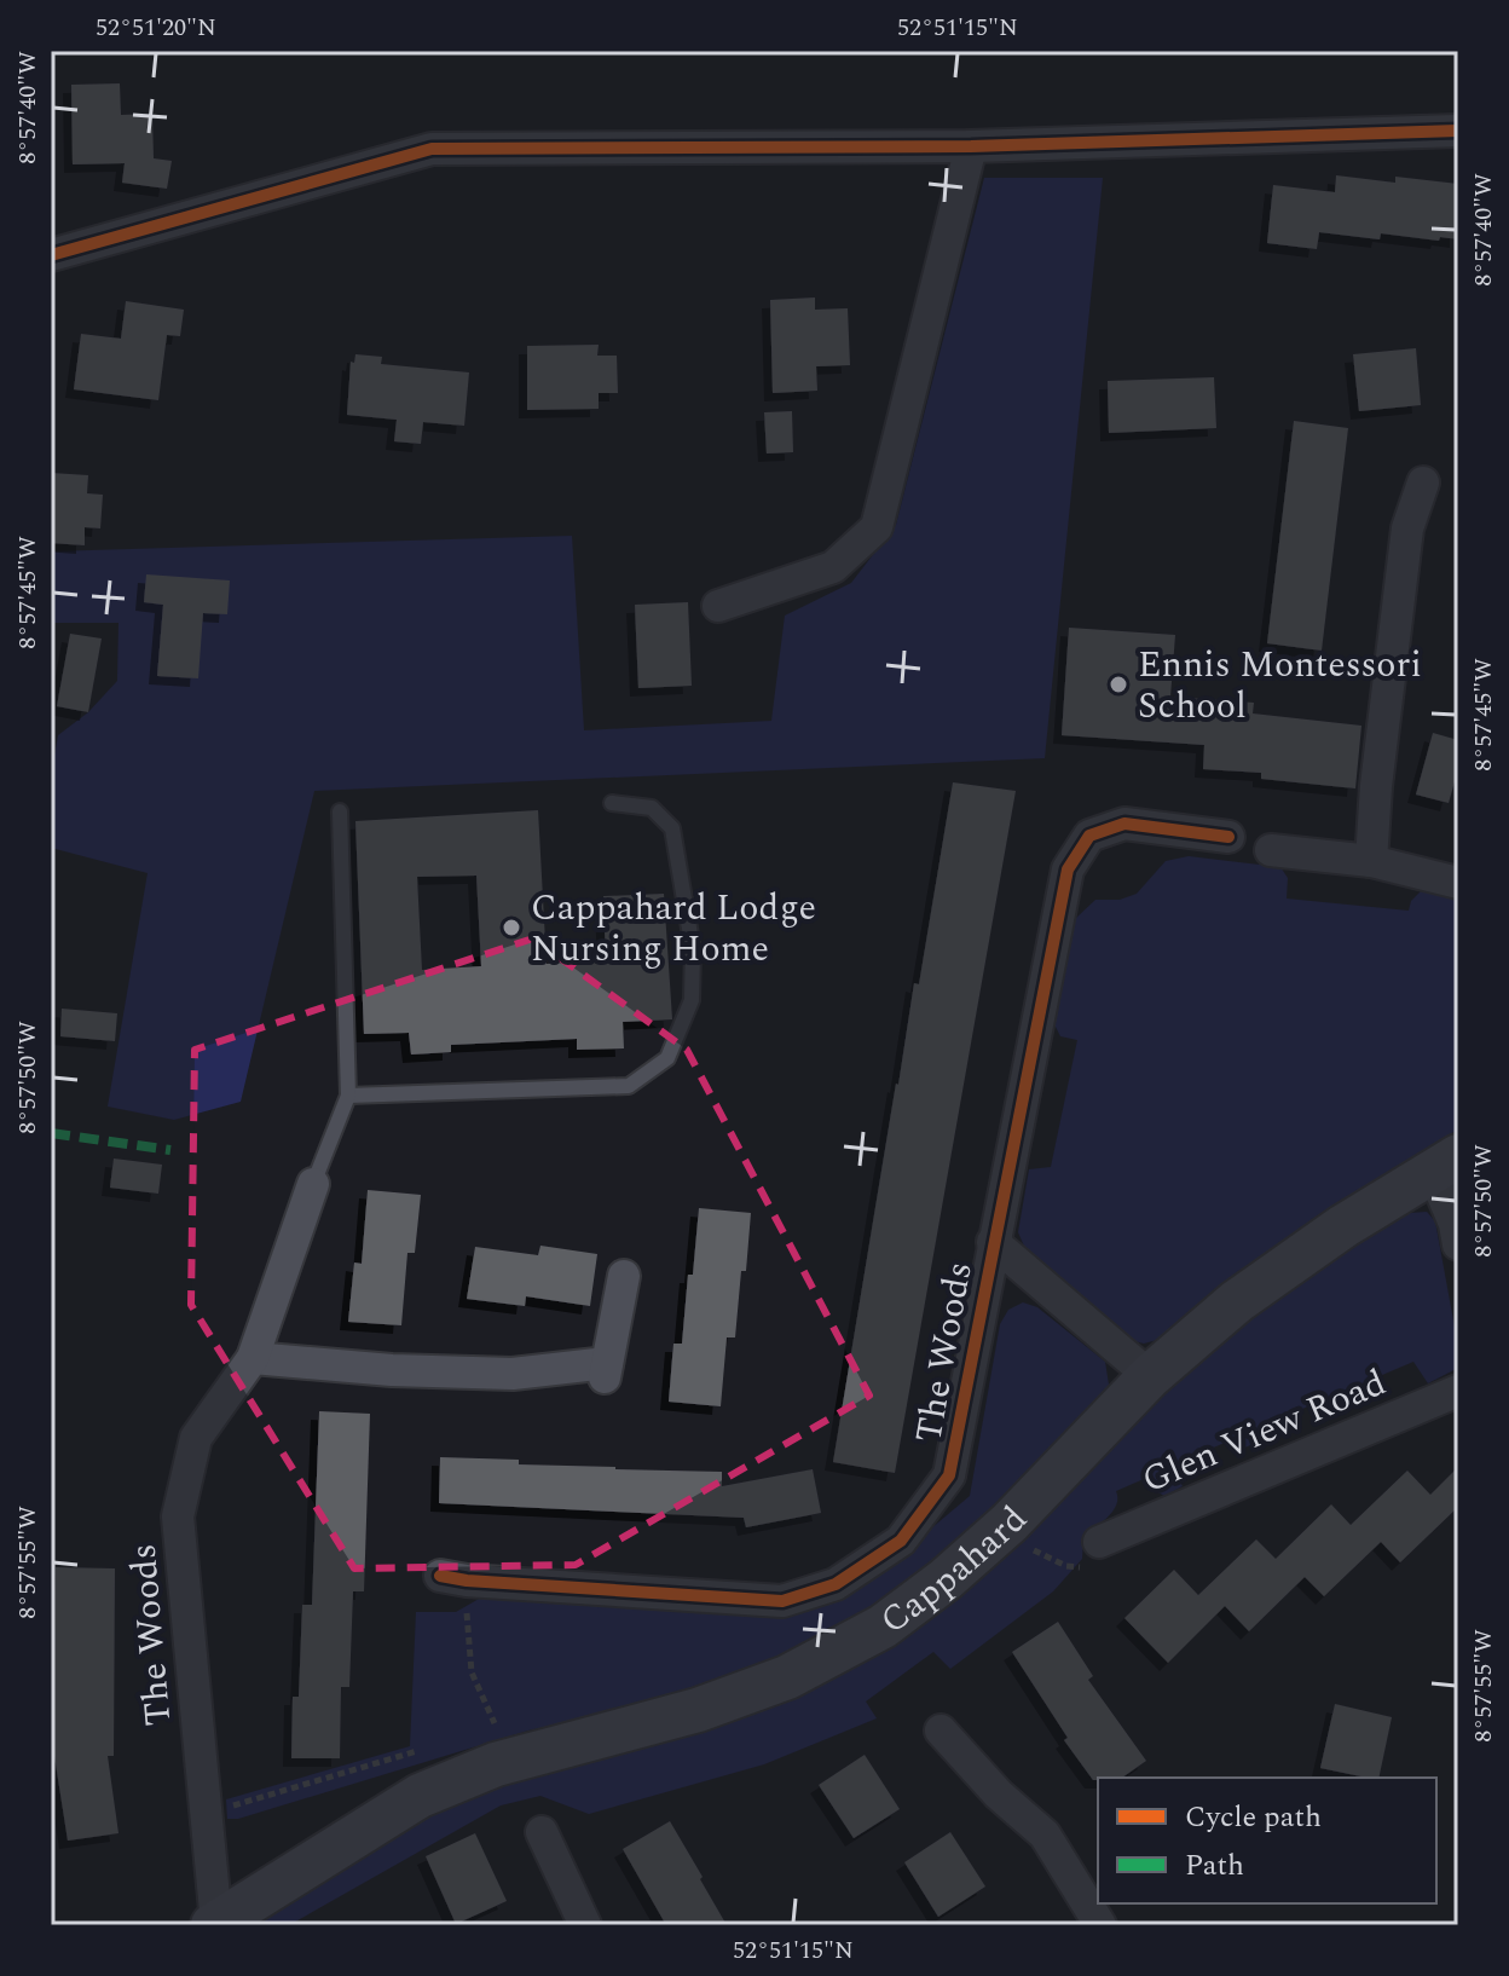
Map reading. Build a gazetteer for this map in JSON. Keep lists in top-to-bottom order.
{
  "streets": {
    "main road": ["Cappahard"],
    "street": ["The Woods", "Glen View Road"]
  },
  "crossings": [
    ["The Woods", "Cappahard"]
  ],
  "places": ["Ennis Montessori School", "Cappahard Lodge Nursing Home"],
  "legend": ["Cycle path", "Path"],
  "coordinates": [
    "52°51'20\"N",
    "52°51'15\"N",
    "8°57'40\"W",
    "8°57'45\"W",
    "8°57'50\"W",
    "8°57'55\"W"
  ]
}
